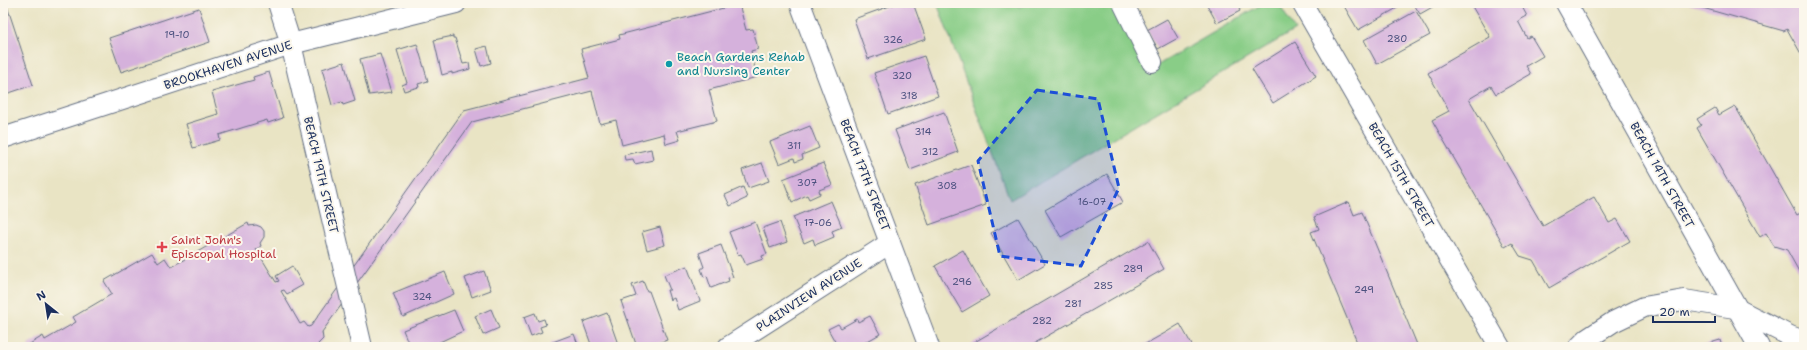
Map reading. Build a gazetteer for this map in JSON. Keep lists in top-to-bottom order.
{
  "streets": {
    "street": [
      "BROOKHAVEN AVENUE",
      "BEACH 19TH STREET",
      "BEACH 17TH STREET",
      "BEACH 15TH STREET",
      "BEACH 14TH STREET",
      "PLAINVIEW AVENUE"
    ]
  },
  "crossings": [
    ["BROOKHAVEN AVENUE", "BEACH 19TH STREET"],
    ["BEACH 17TH STREET", "PLAINVIEW AVENUE"]
  ],
  "places": {
    "other": ["Beach Gardens Rehab and Nursing Center"],
    "health": ["Saint John's Episcopal Hospital"]
  },
  "house_numbers": [
    "19-10",
    "280",
    "326",
    "320",
    "318",
    "314",
    "311",
    "312",
    "307",
    "308",
    "16-07",
    "17-06",
    "289",
    "296",
    "285",
    "249",
    "324",
    "281",
    "282"
  ],
  "scale_bar": "20 m",
  "north": "top left"
}
